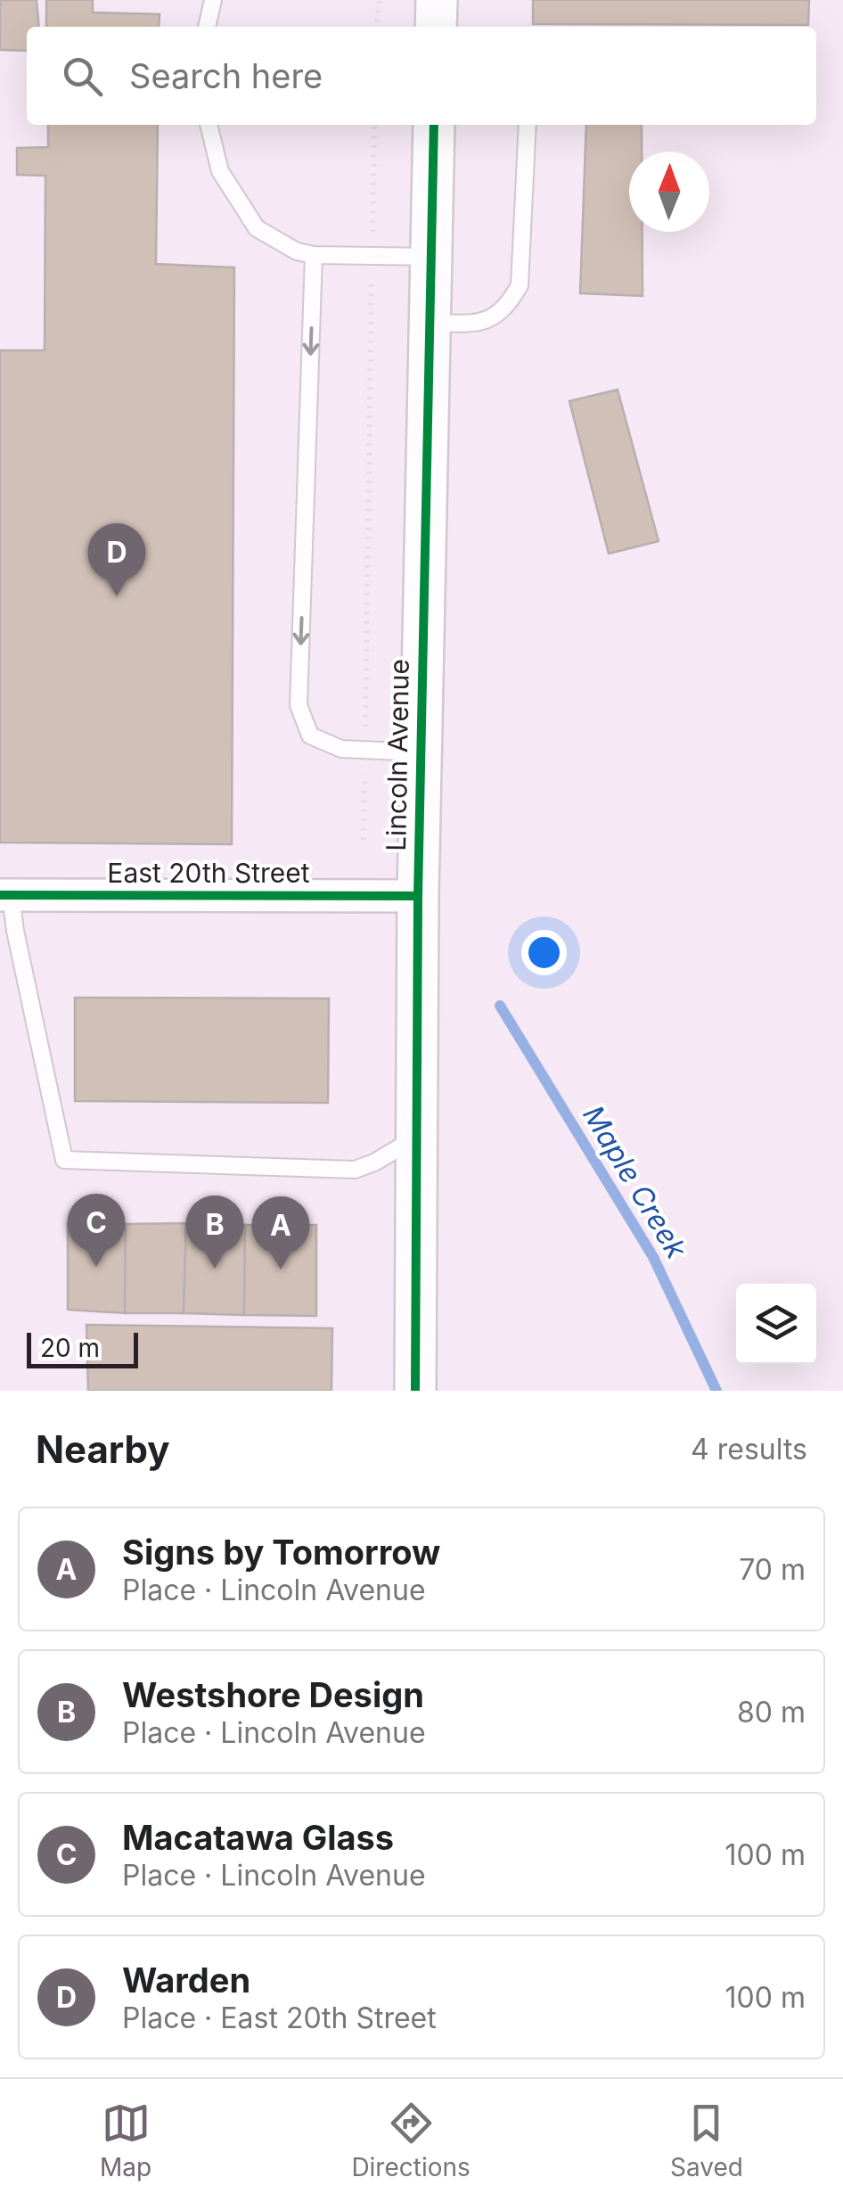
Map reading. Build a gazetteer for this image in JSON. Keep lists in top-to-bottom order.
{
  "streets": {
    "street": ["Lincoln Avenue", "East 20th Street"]
  },
  "crossings": [
    ["Lincoln Avenue", "East 20th Street"]
  ],
  "water": ["Maple Creek"],
  "scale_bar": "20 m",
  "north": "top",
  "page": {
    "search": "Search here",
    "pins": [
      "D",
      "C",
      "B",
      "A"
    ],
    "scale": "20 m",
    "heading": ["Nearby", "4 results"],
    "list": [
      {
        "mark": "A",
        "name": "Signs by Tomorrow",
        "note": "Place · Lincoln Avenue",
        "value": "70 m"
      },
      {
        "mark": "B",
        "name": "Westshore Design",
        "note": "Place · Lincoln Avenue",
        "value": "80 m"
      },
      {
        "mark": "C",
        "name": "Macatawa Glass",
        "note": "Place · Lincoln Avenue",
        "value": "100 m"
      },
      {
        "mark": "D",
        "name": "Warden",
        "note": "Place · East 20th Street",
        "value": "100 m"
      }
    ],
    "nav": ["Map", "Directions", "Saved"]
  }
}
